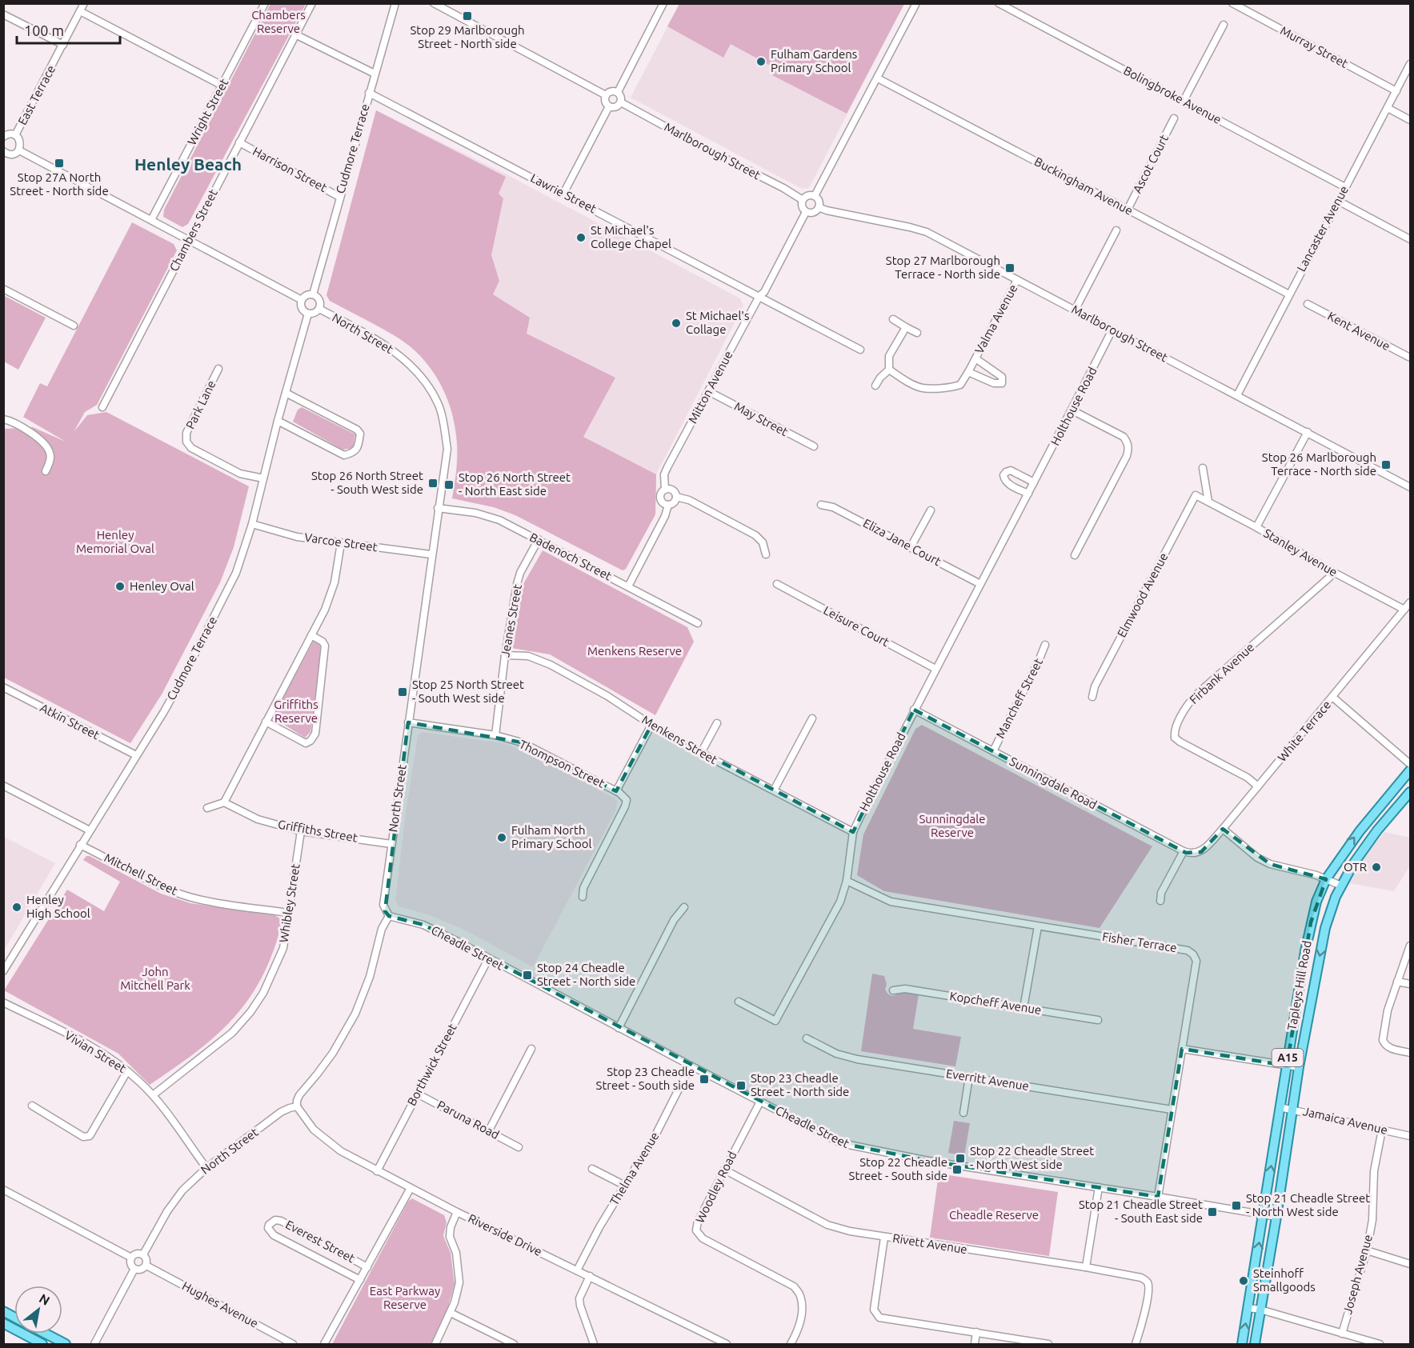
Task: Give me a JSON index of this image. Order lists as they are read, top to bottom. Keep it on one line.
{"streets":{"main road":["Tapleys Hill Road","A15"],"street":["Murray Street","East Terrace","Bolingbroke Avenue","Wright Street","Cudmore Terrace","Marlborough Street","Ascot Court","Harrison Street","Buckingham Avenue","Lawrie Street","Lancaster Avenue","Chambers Street","Valma Avenue","Kent Avenue","North Street","Mitton Avenue","Park Lane","Holthouse Road","May Street","Varcoe Street","Eliza Jane Court","Stanley Avenue","Badenoch Street","Elmwood Avenue","Jeanes Street","Leisure Court","Firbank Avenue","Mancheff Street","Atkin Street","White Terrace","Menkens Street","Thompson Street","Sunningdale Road","Griffiths Street","Mitchell Street","Whibley Street","Fisher Terrace","Cheadle Street","Kopcheff Avenue","Vivian Street","Borthwick Street","Everritt Avenue","Paruna Road","Jamaica Avenue","Thelma Avenue","Woodley Road","Riverside Drive","Everest Street","Rivett Avenue","Joseph Avenue","Hughes Avenue"]},"crossings":[["Murray Street","Lancaster Avenue"],["Bolingbroke Avenue","Lancaster Avenue"],["Cudmore Terrace","Harrison Street"],["Cudmore Terrace","Lawrie Street"],["Cudmore Terrace","North Street"],["Cudmore Terrace","Park Lane"],["Cudmore Terrace","Varcoe Street"],["Cudmore Terrace","Atkin Street"],["Cudmore Terrace","Mitchell Street"],["Marlborough Street","Lancaster Avenue"],["Marlborough Street","Valma Avenue"],["Marlborough Street","Mitton Avenue"],["Marlborough Street","Holthouse Road"],["Ascot Court","Buckingham Avenue"],["Harrison Street","Chambers Street"],["Buckingham Avenue","Lancaster Avenue"],["Lawrie Street","Mitton Avenue"],["North Street","Varcoe Street"],["North Street","Badenoch Street"],["North Street","Thompson Street"],["North Street","Griffiths Street"],["North Street","Cheadle Street"],["North Street","Vivian Street"],["North Street","Riverside Drive"],["North Street","Hughes Avenue"],["Mitton Avenue","May Street"],["Holthouse Road","Eliza Jane Court"],["Holthouse Road","Leisure Court"],["Holthouse Road","Menkens Street"],["Holthouse Road","Sunningdale Road"],["Holthouse Road","Fisher Terrace"],["Stanley Avenue","Elmwood Avenue"],["Stanley Avenue","Firbank Avenue"],["Stanley Avenue","White Terrace"],["Badenoch Street","Jeanes Street"],["Jeanes Street","Menkens Street"],["Jeanes Street","Thompson Street"],["Firbank Avenue","White Terrace"],["Mancheff Street","Sunningdale Road"],["White Terrace","Sunningdale Road"],["Griffiths Street","Whibley Street"],["Mitchell Street","Whibley Street"],["Whibley Street","Vivian Street"],["Fisher Terrace","Cheadle Street"],["Fisher Terrace","Everritt Avenue"],["Cheadle Street","Tapleys Hill Road"],["Cheadle Street","Borthwick Street"],["Cheadle Street","Thelma Avenue"],["Cheadle Street","Woodley Road"],["Tapleys Hill Road","Jamaica Avenue"],["Borthwick Street","Paruna Road"],["Borthwick Street","Riverside Drive"],["Jamaica Avenue","Joseph Avenue"],["Thelma Avenue","Riverside Drive"],["Woodley Road","Rivett Avenue"],["Riverside Drive","Everest Street"]],"districts":["Henley Beach"],"parks":["Chambers Reserve","Henley Memorial Oval","Menkens Reserve","Griffiths Reserve","Sunningdale Reserve","John Mitchell Park","Cheadle Reserve","East Parkway Reserve"],"places":{"transit":["Stop 29 Marlborough Street - North side","Stop 27A North Street - North side","Stop 27 Marlborough Terrace - North side","Stop 26 Marlborough Terrace - North side","Stop 26 North Street - South West side","Stop 26 North Street - North East side","Stop 25 North Street - South West side","Stop 24 Cheadle Street - North side","Stop 23 Cheadle Street - South side","Stop 23 Cheadle Street - North side","Stop 22 Cheadle Street - North West side","Stop 22 Cheadle Street - South side","Stop 21 Cheadle Street - North West side","Stop 21 Cheadle Street - South East side"],"other":["Fulham Gardens Primary School","St Michael's College Chapel","St Michael's Collage","Henley Oval","Fulham North Primary School","OTR","Henley High School","Steinhoff Smallgoods"]},"scale_bar":"100 m","north":"top right"}
